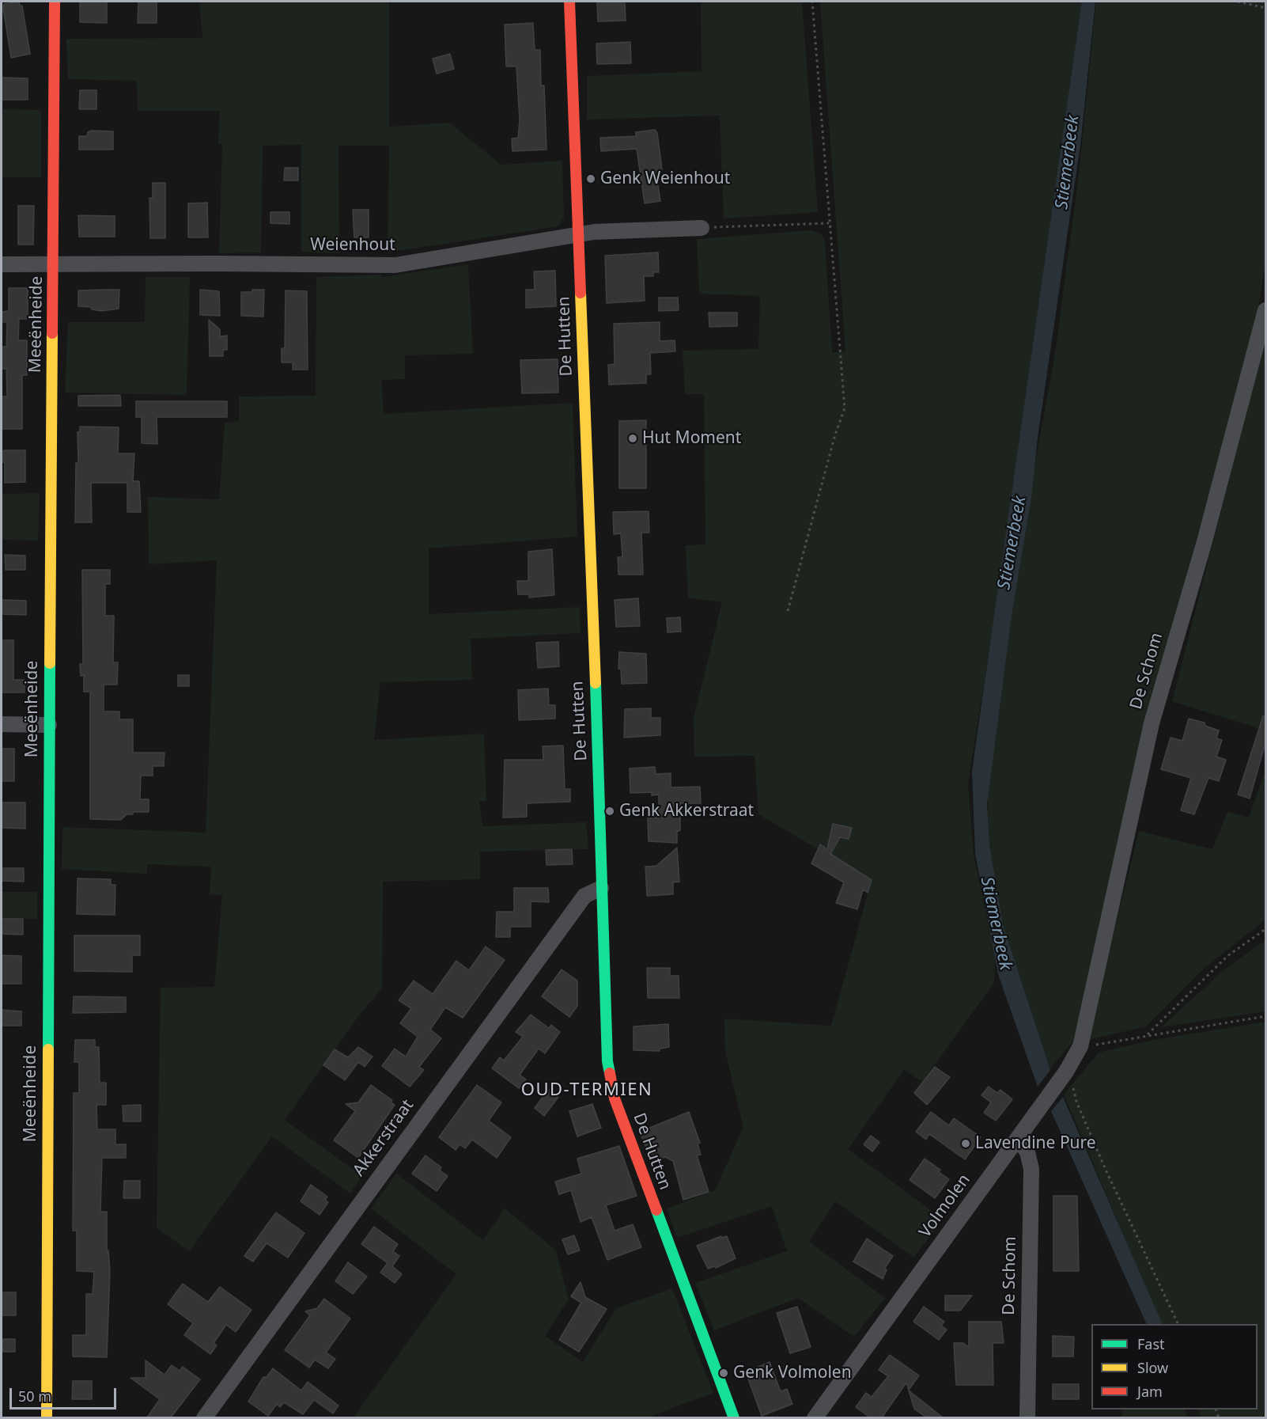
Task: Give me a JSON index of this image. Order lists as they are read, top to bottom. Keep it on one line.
{"streets":{"street":["Weienhout","Meeënheide","De Hutten","De Schom","Akkerstraat","Volmolen"]},"crossings":[["Weienhout","Meeënheide"],["Weienhout","De Hutten"],["De Hutten","Akkerstraat"],["De Schom","Volmolen"]],"districts":["OUD-TERMIEN"],"water":["Stiemerbeek"],"places":["Genk Weienhout","Hut Moment","Genk Akkerstraat","Lavendine Pure","Genk Volmolen"],"legend":["Fast","Slow","Jam"],"scale_bar":"50 m"}
